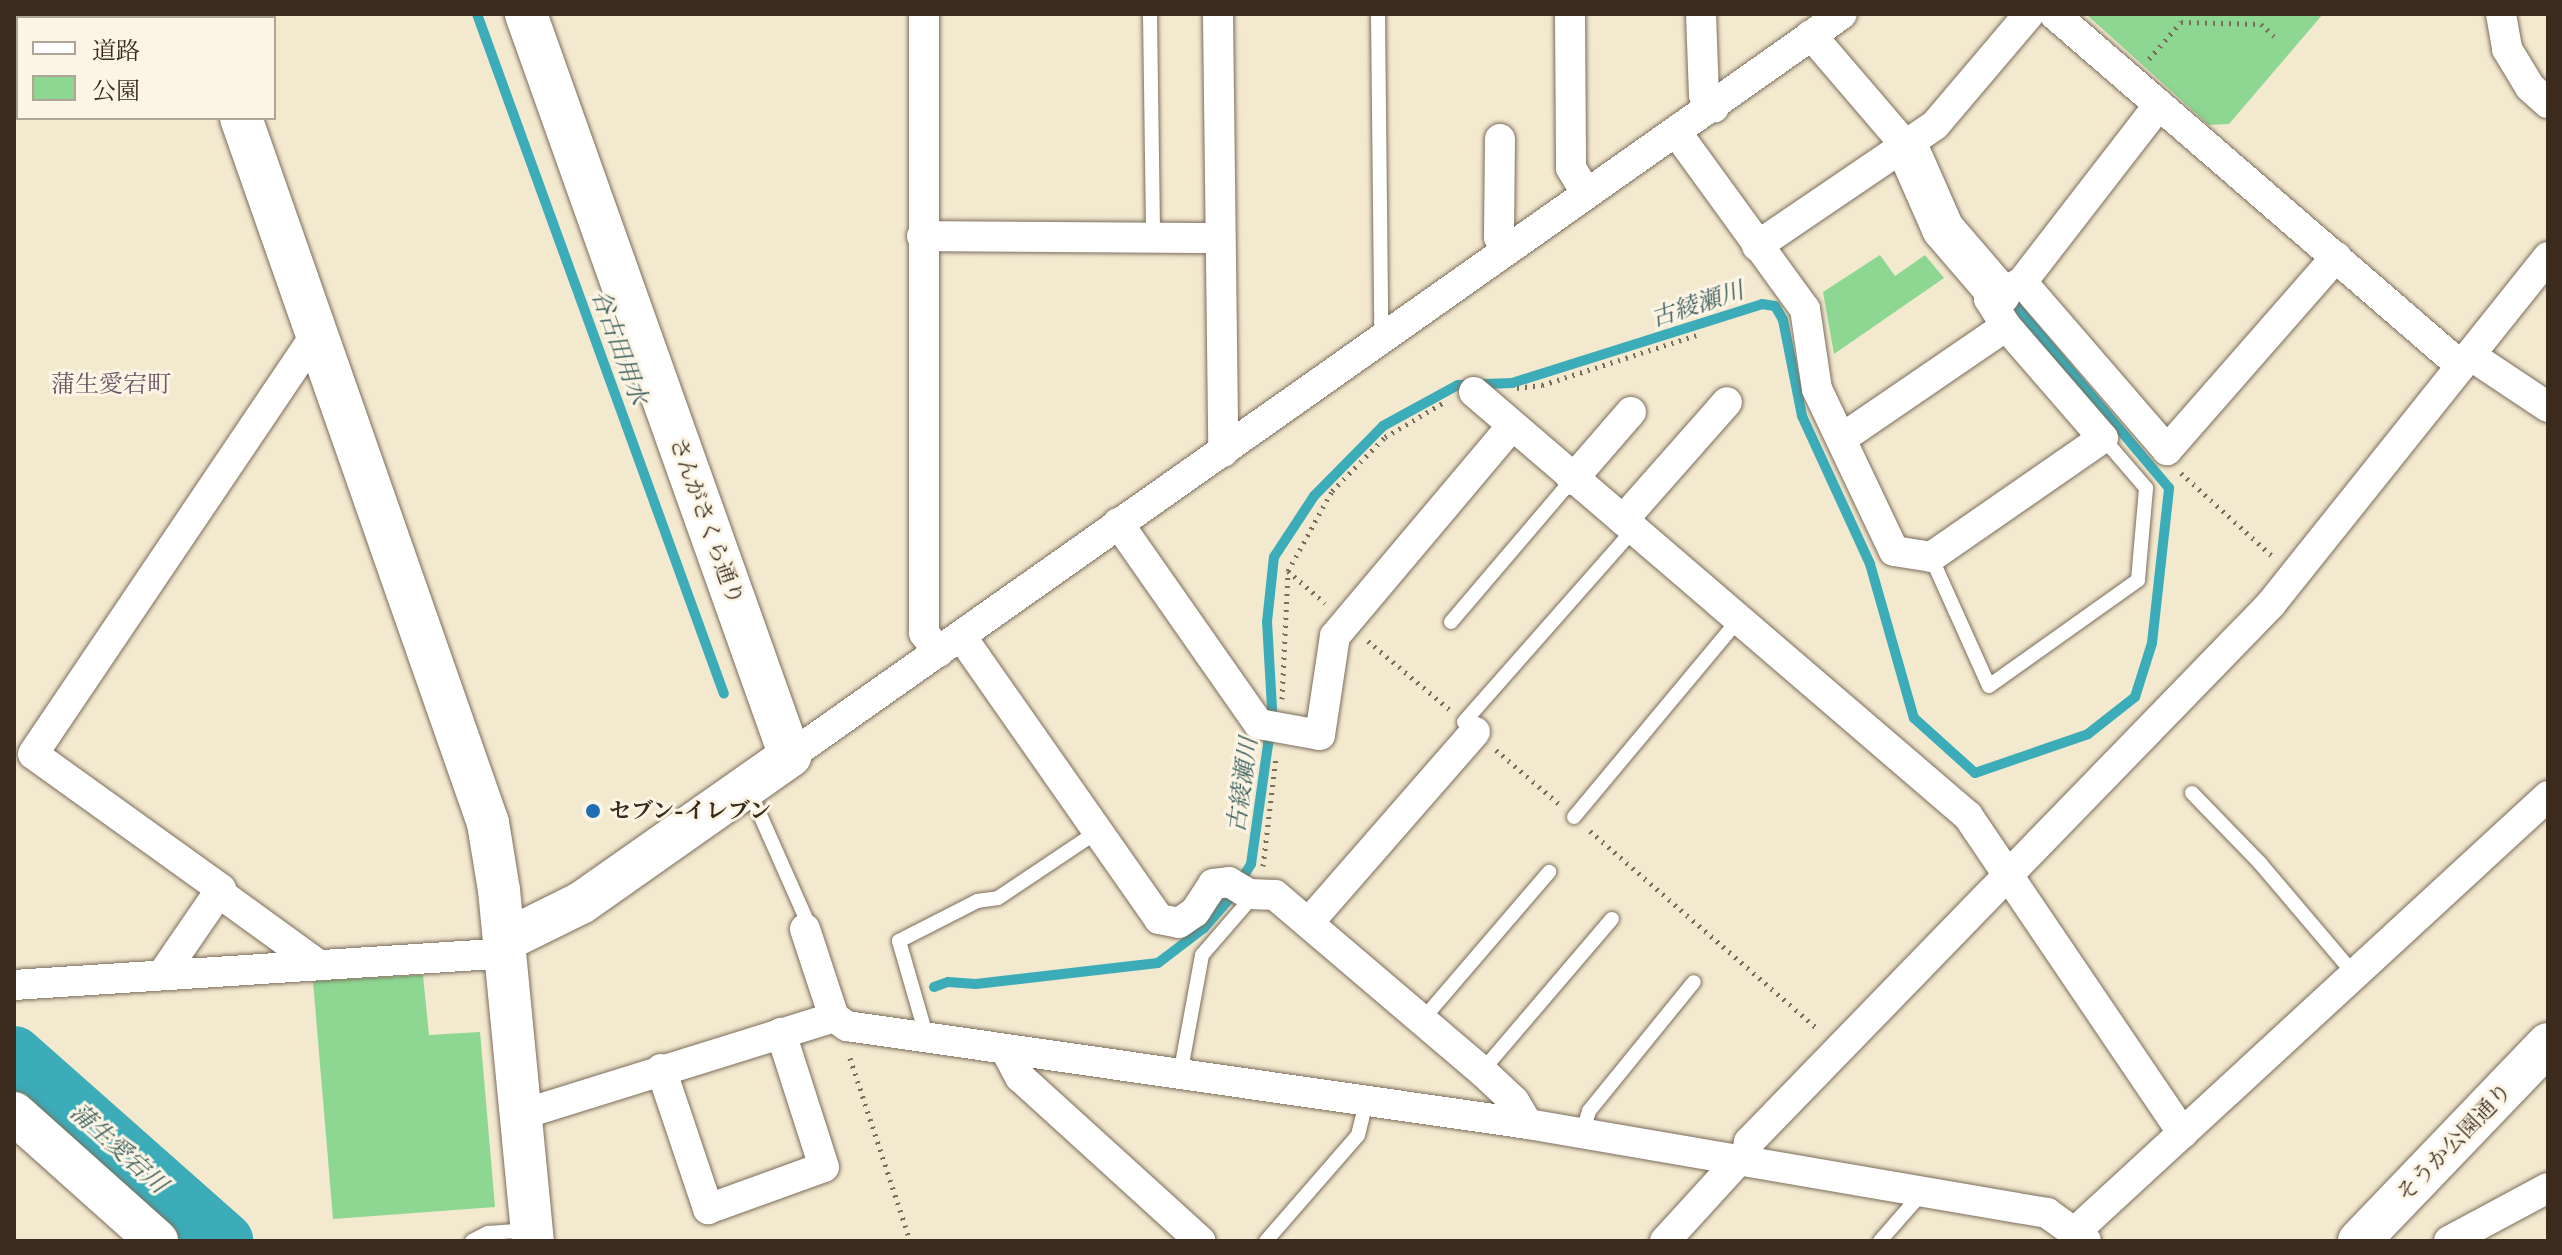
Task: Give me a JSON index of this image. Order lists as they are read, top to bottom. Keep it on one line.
{"streets":{"street":["さんがさくら通り","そうか公園通り"]},"districts":["蒲生愛宕町"],"water":["古綾瀬川","谷古田用水","蒲生愛宕川"],"places":["セブン-イレブン"],"legend":["道路","公園"]}
